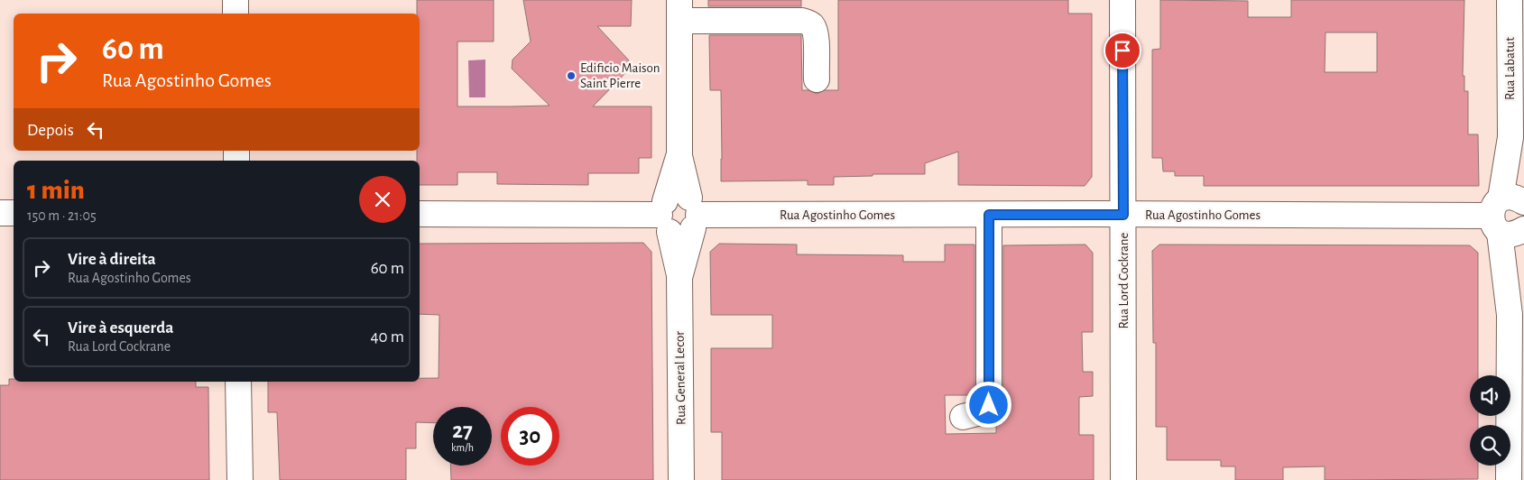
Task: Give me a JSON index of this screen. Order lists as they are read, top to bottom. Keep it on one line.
{"streets":{"street":["Rua Labatut","Rua Agostinho Gomes","Rua Lord Cockrane","Rua General Lecor"]},"crossings":[["Rua Labatut","Rua Agostinho Gomes"],["Rua Agostinho Gomes","Rua Lord Cockrane"],["Rua Agostinho Gomes","Rua General Lecor"]],"places":["Edificio Maison Saint Pierre"],"page":{"turn":["60 m","Rua Agostinho Gomes"],"then":"Depois","heading":["1 min","150 m · 21:05"],"list":[{"name":"Vire à direita","note":"Rua Agostinho Gomes","value":"60 m"},{"name":"Vire à esquerda","note":"Rua Lord Cockrane","value":"40 m"}],"speed":"27 km/h","limit":"30"}}
